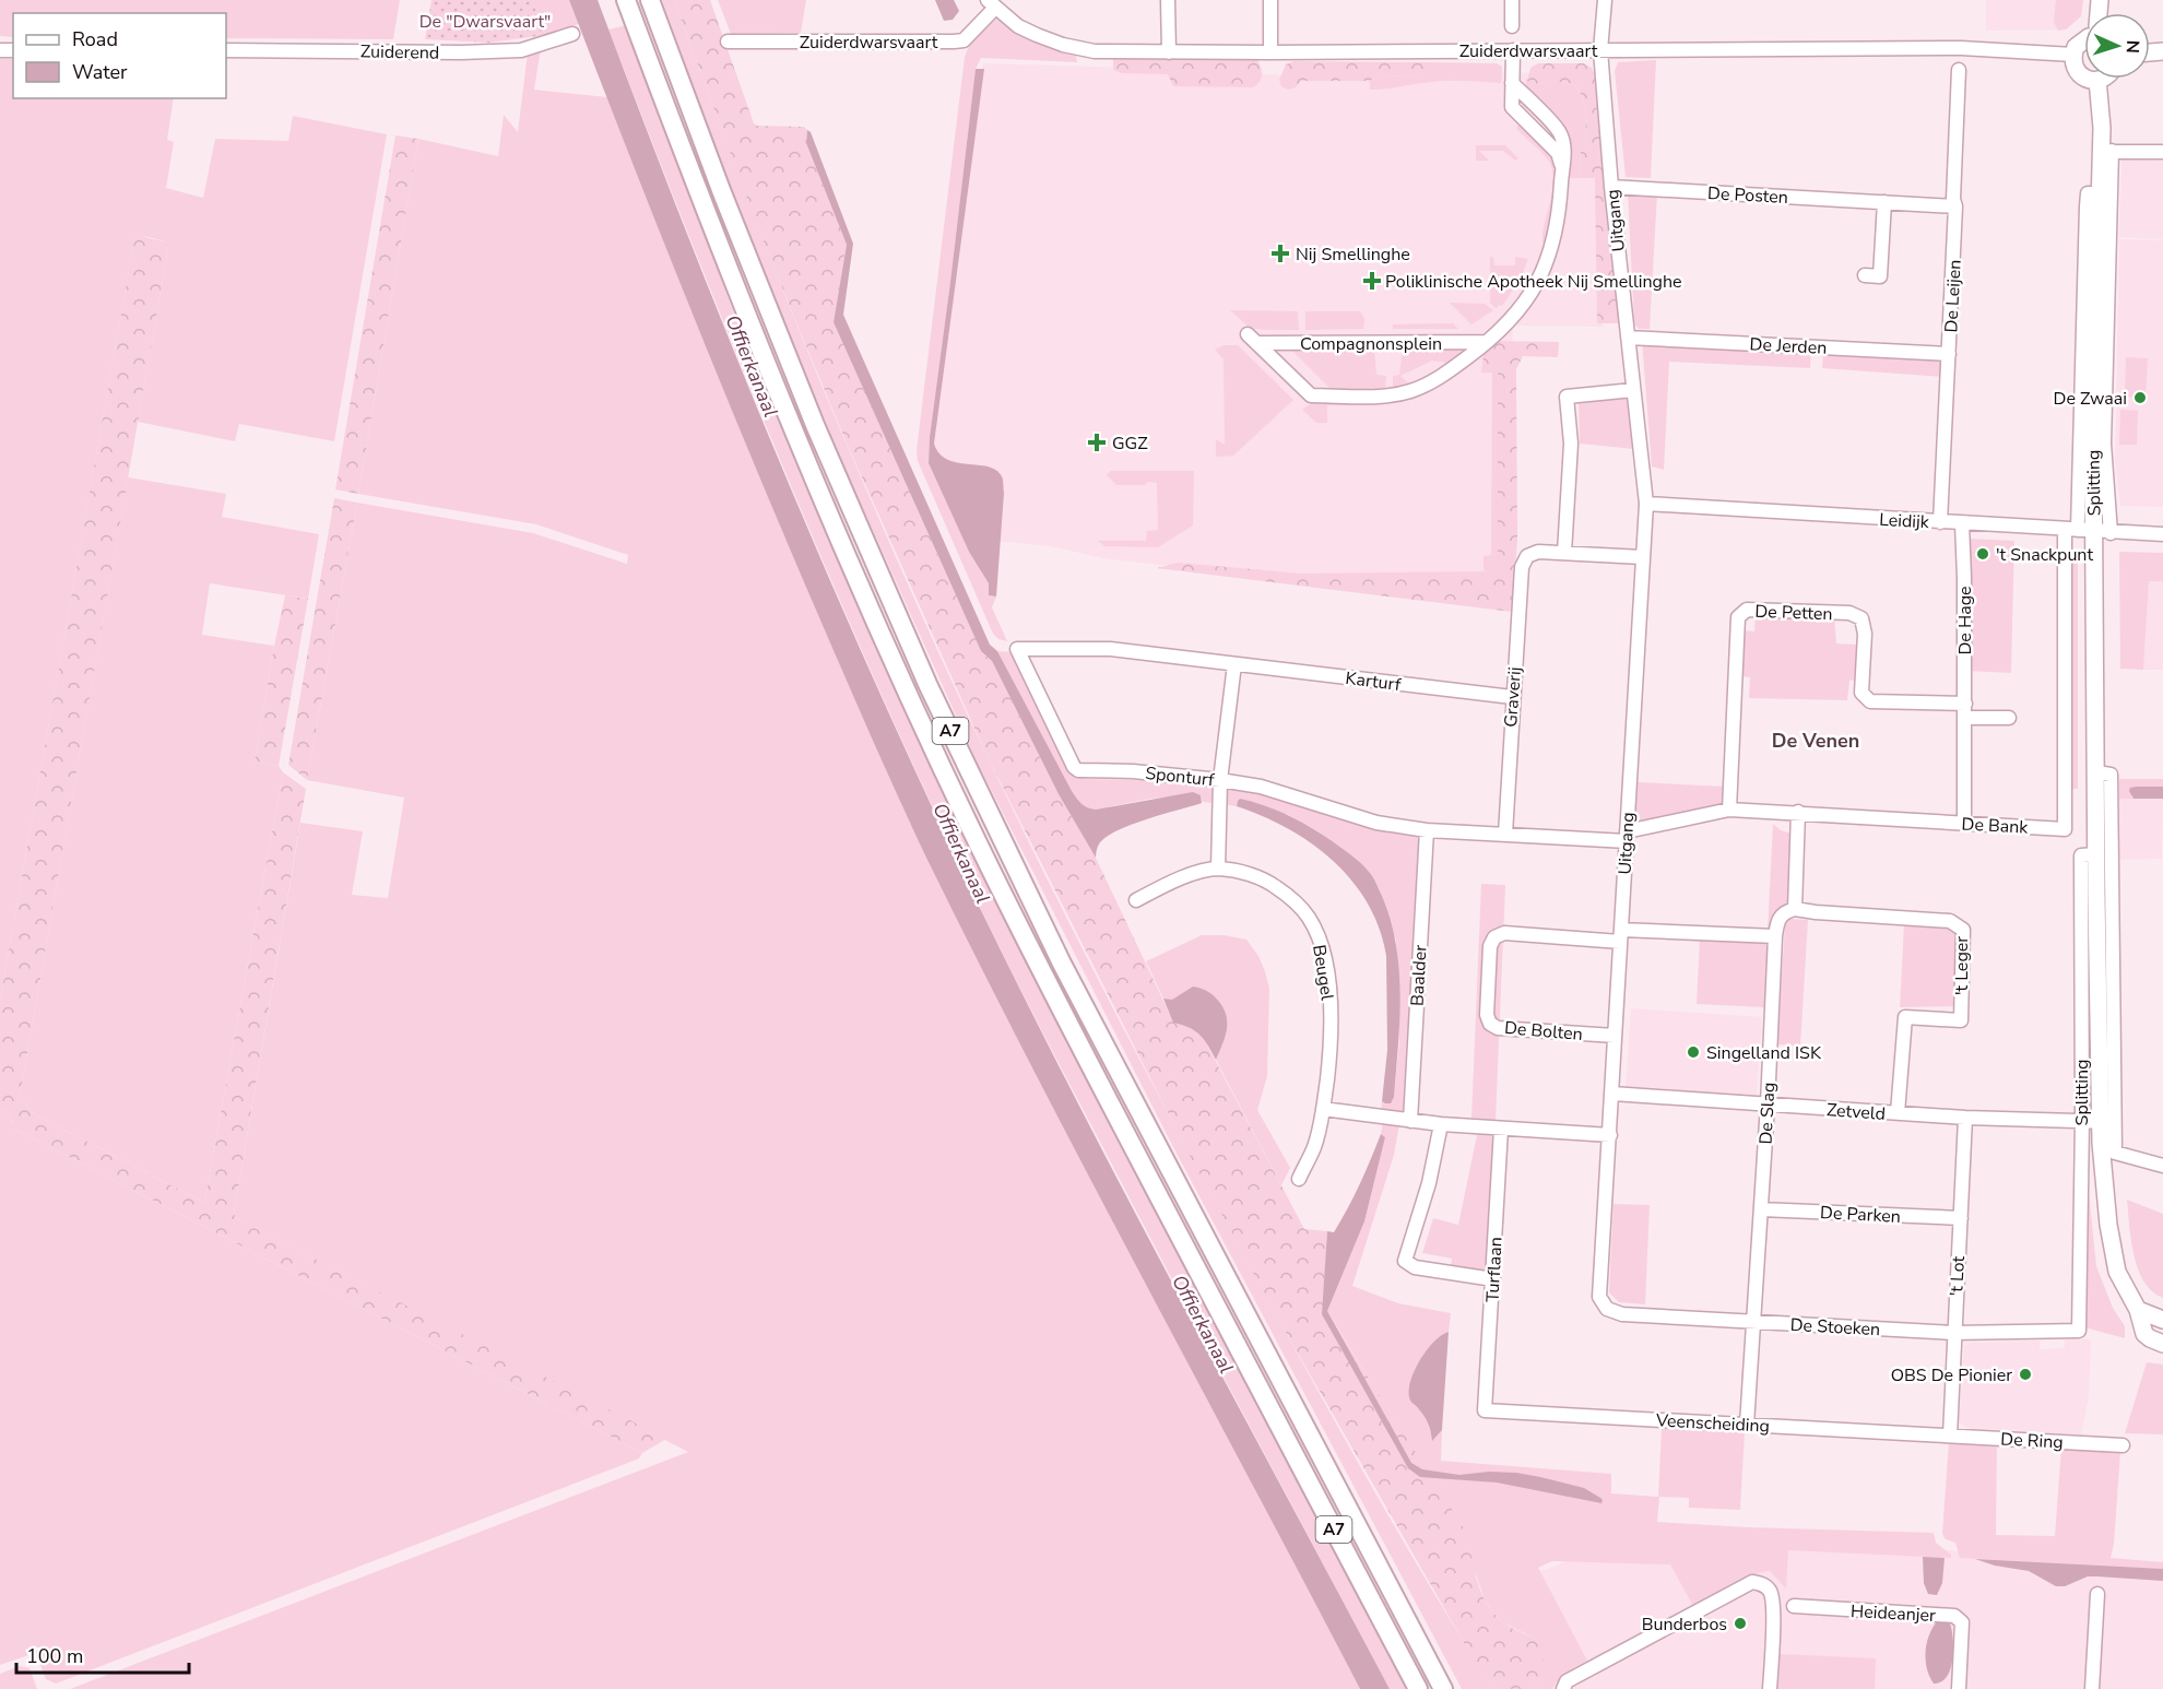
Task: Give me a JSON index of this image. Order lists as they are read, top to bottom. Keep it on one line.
{"streets":{"highway":["A7"],"main road":["Splitting"],"street":["Zuiderdwarsvaart","Zuiderend","De Posten","Uitgang","De Leijen","Compagnonsplein","De Jerden","Leidijk","De Petten","De Hage","Karturf","Graverij","Sponturf","De Bank","'t Leger","Beugel","Baalder","De Bolten","Zetveld","De Slag","De Parken","Turflaan","'t Lot","De Stoeken","Veenscheiding","De Ring","Heideanjer"]},"crossings":[["Zuiderdwarsvaart","Uitgang"],["De Posten","Uitgang"],["De Posten","De Leijen"],["Uitgang","De Jerden"],["Uitgang","Leidijk"],["Uitgang","Graverij"],["Uitgang","De Bank"],["Uitgang","De Bolten"],["Uitgang","Zetveld"],["Uitgang","De Stoeken"],["De Leijen","De Jerden"],["De Leijen","Leidijk"],["Splitting","Leidijk"],["Splitting","De Bank"],["Splitting","Zetveld"],["Splitting","De Stoeken"],["Leidijk","De Hage"],["Leidijk","De Bank"],["De Petten","De Hage"],["De Petten","De Bank"],["De Hage","De Bank"],["Karturf","Graverij"],["Karturf","Sponturf"],["Graverij","Sponturf"],["Sponturf","Baalder"],["'t Leger","Zetveld"],["'t Leger","De Slag"],["Zetveld","De Slag"],["Zetveld","'t Lot"],["De Slag","De Parken"],["De Slag","De Stoeken"],["De Slag","Veenscheiding"],["De Parken","'t Lot"],["Turflaan","Veenscheiding"],["'t Lot","De Stoeken"],["'t Lot","Veenscheiding"],["'t Lot","De Ring"],["Veenscheiding","De Ring"]],"districts":["De Venen"],"water":["Offierkanaal"],"parks":["De \"Dwarsvaart\""],"places":{"health":["Nij Smellinghe","Poliklinische Apotheek Nij Smellinghe","GGZ"],"other":["De Zwaai","'t Snackpunt","Singelland ISK","OBS De Pionier","Bunderbos"]},"legend":["Road","Water"],"scale_bar":"100 m","north":"right"}
